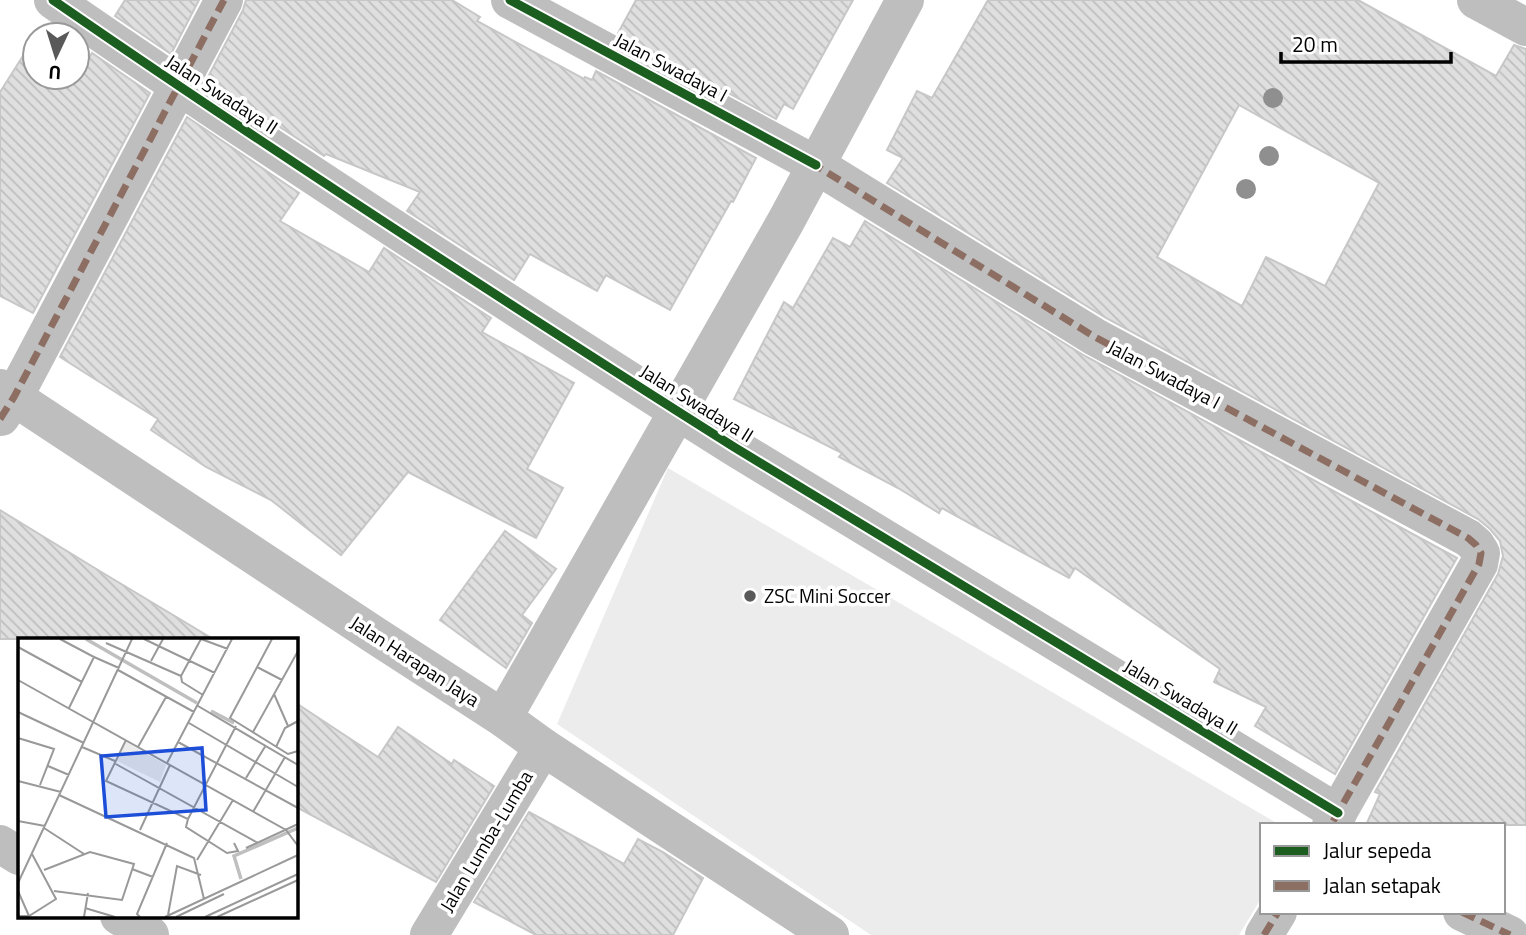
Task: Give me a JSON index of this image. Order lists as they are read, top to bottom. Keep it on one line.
{"streets":{"street":["Jalan Swadaya I","Jalan Swadaya II","Jalan Harapan Jaya","Jalan Lumba-Lumba"]},"crossings":[["Jalan Swadaya I","Jalan Swadaya II"],["Jalan Harapan Jaya","Jalan Lumba-Lumba"]],"places":["ZSC Mini Soccer"],"legend":["Jalur sepeda","Jalan setapak"],"scale_bar":"20 m","north":"bottom"}
